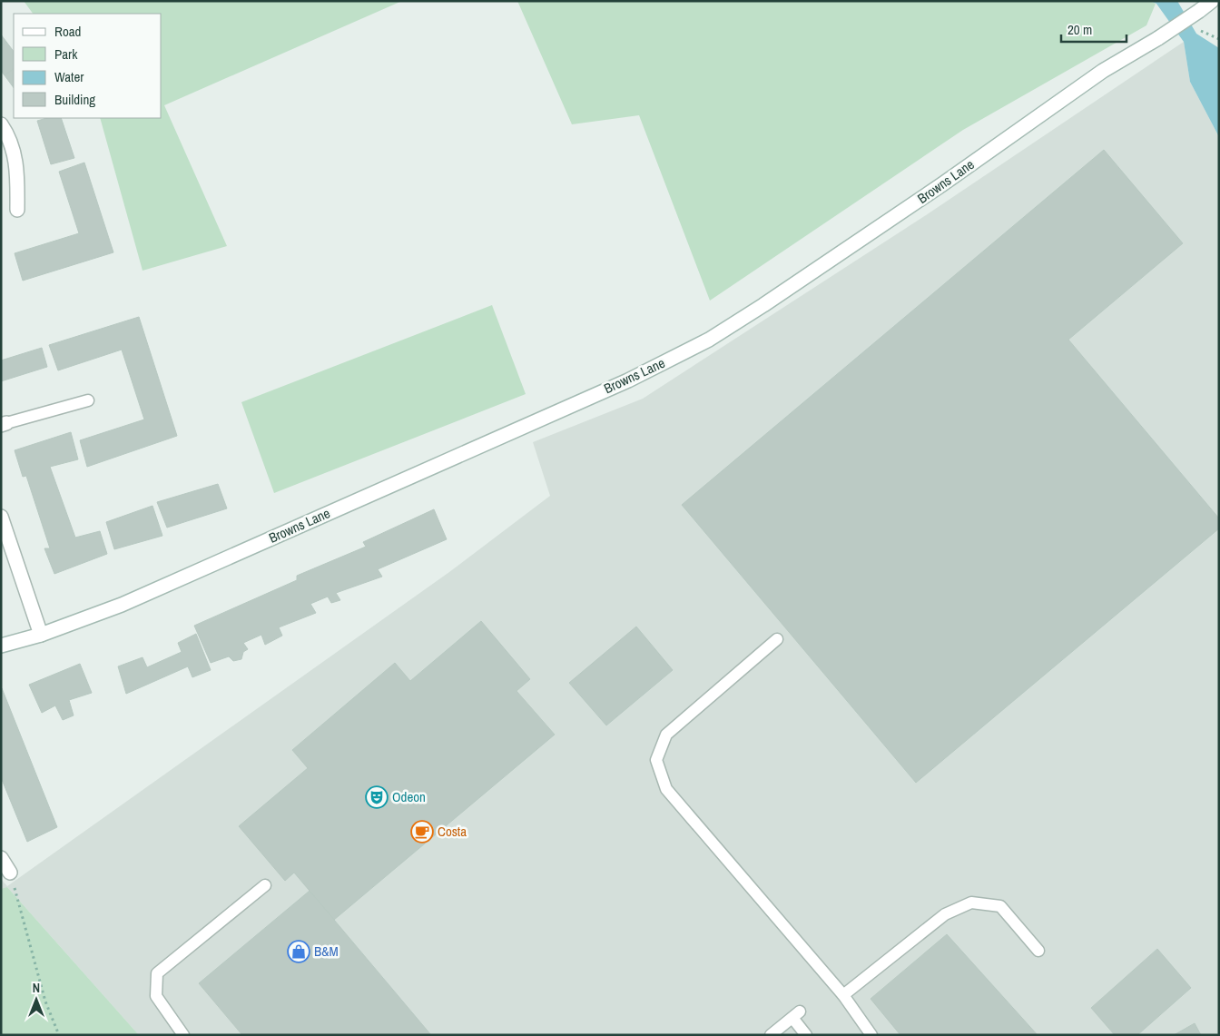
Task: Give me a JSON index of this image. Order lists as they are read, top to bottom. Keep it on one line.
{"streets":{"street":["Browns Lane"]},"places":{"theatre":["Odeon"],"cafe":["Costa"],"shop":["B&M"]},"legend":["Road","Park","Water","Building"],"scale_bar":"20 m","north":"top"}
